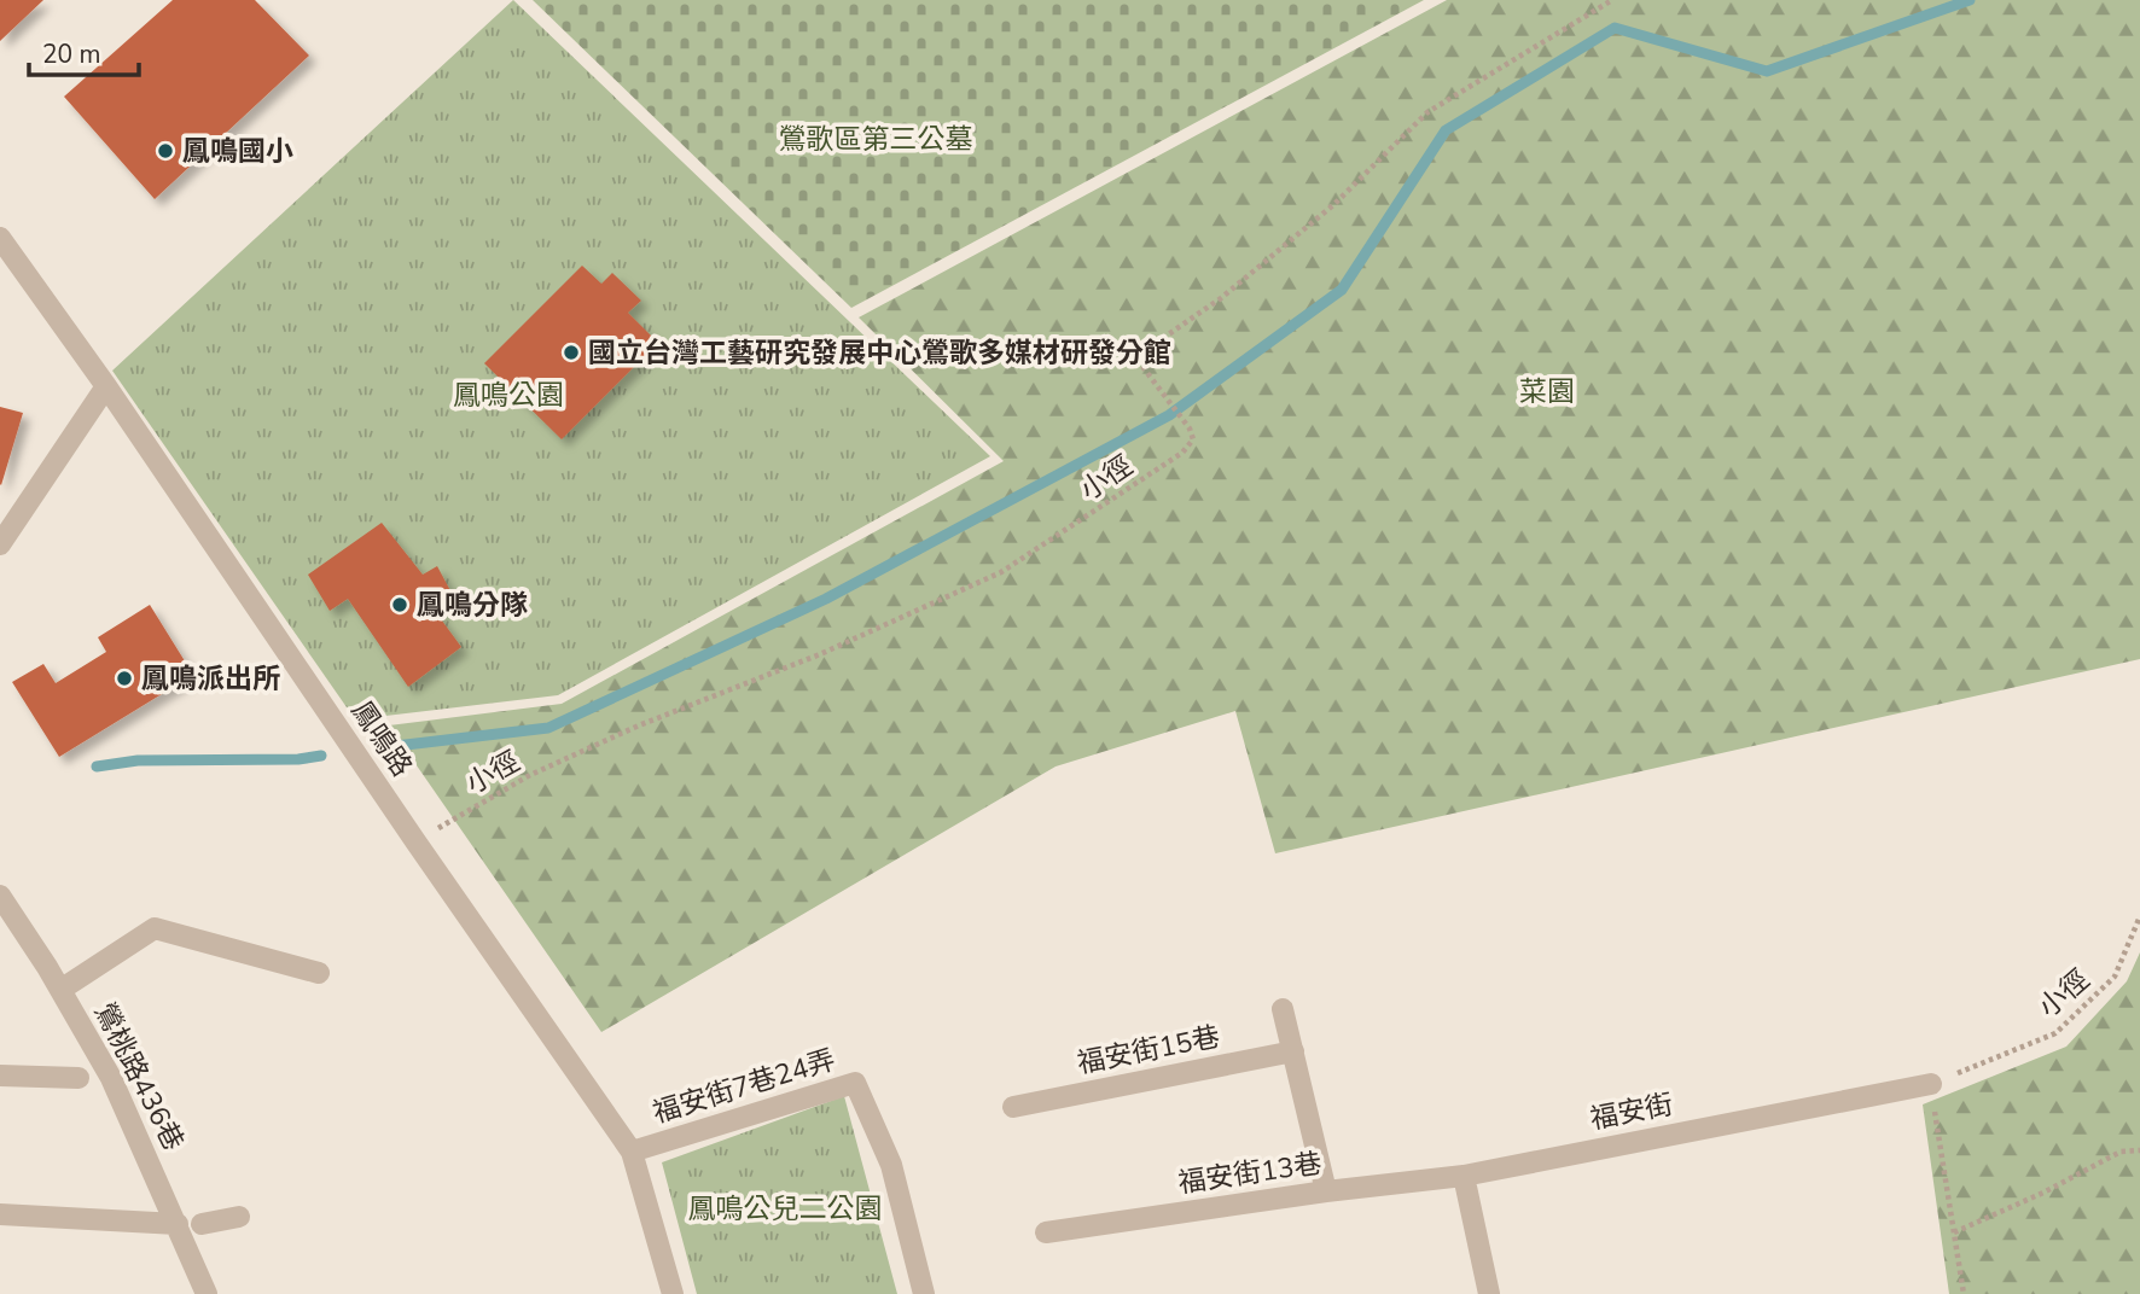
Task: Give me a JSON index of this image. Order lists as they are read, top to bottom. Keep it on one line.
{"streets":{"street":["鳳鳴路","福安街15巷","鶯桃路436巷","福安街7巷24弄","福安街","福安街13巷"],"path":["小徑"]},"crossings":[["小徑","鳳鳴路"],["小徑","福安街"],["鳳鳴路","福安街7巷24弄"],["福安街","福安街13巷"]],"parks":["鶯歌區第三公墓","菜園","鳳鳴公園","鳳鳴公兒二公園"],"places":["鳳鳴國小","國立台灣工藝研究發展中心鶯歌多媒材研發分館","鳳鳴分隊","鳳鳴派出所"],"scale_bar":"20 m"}
